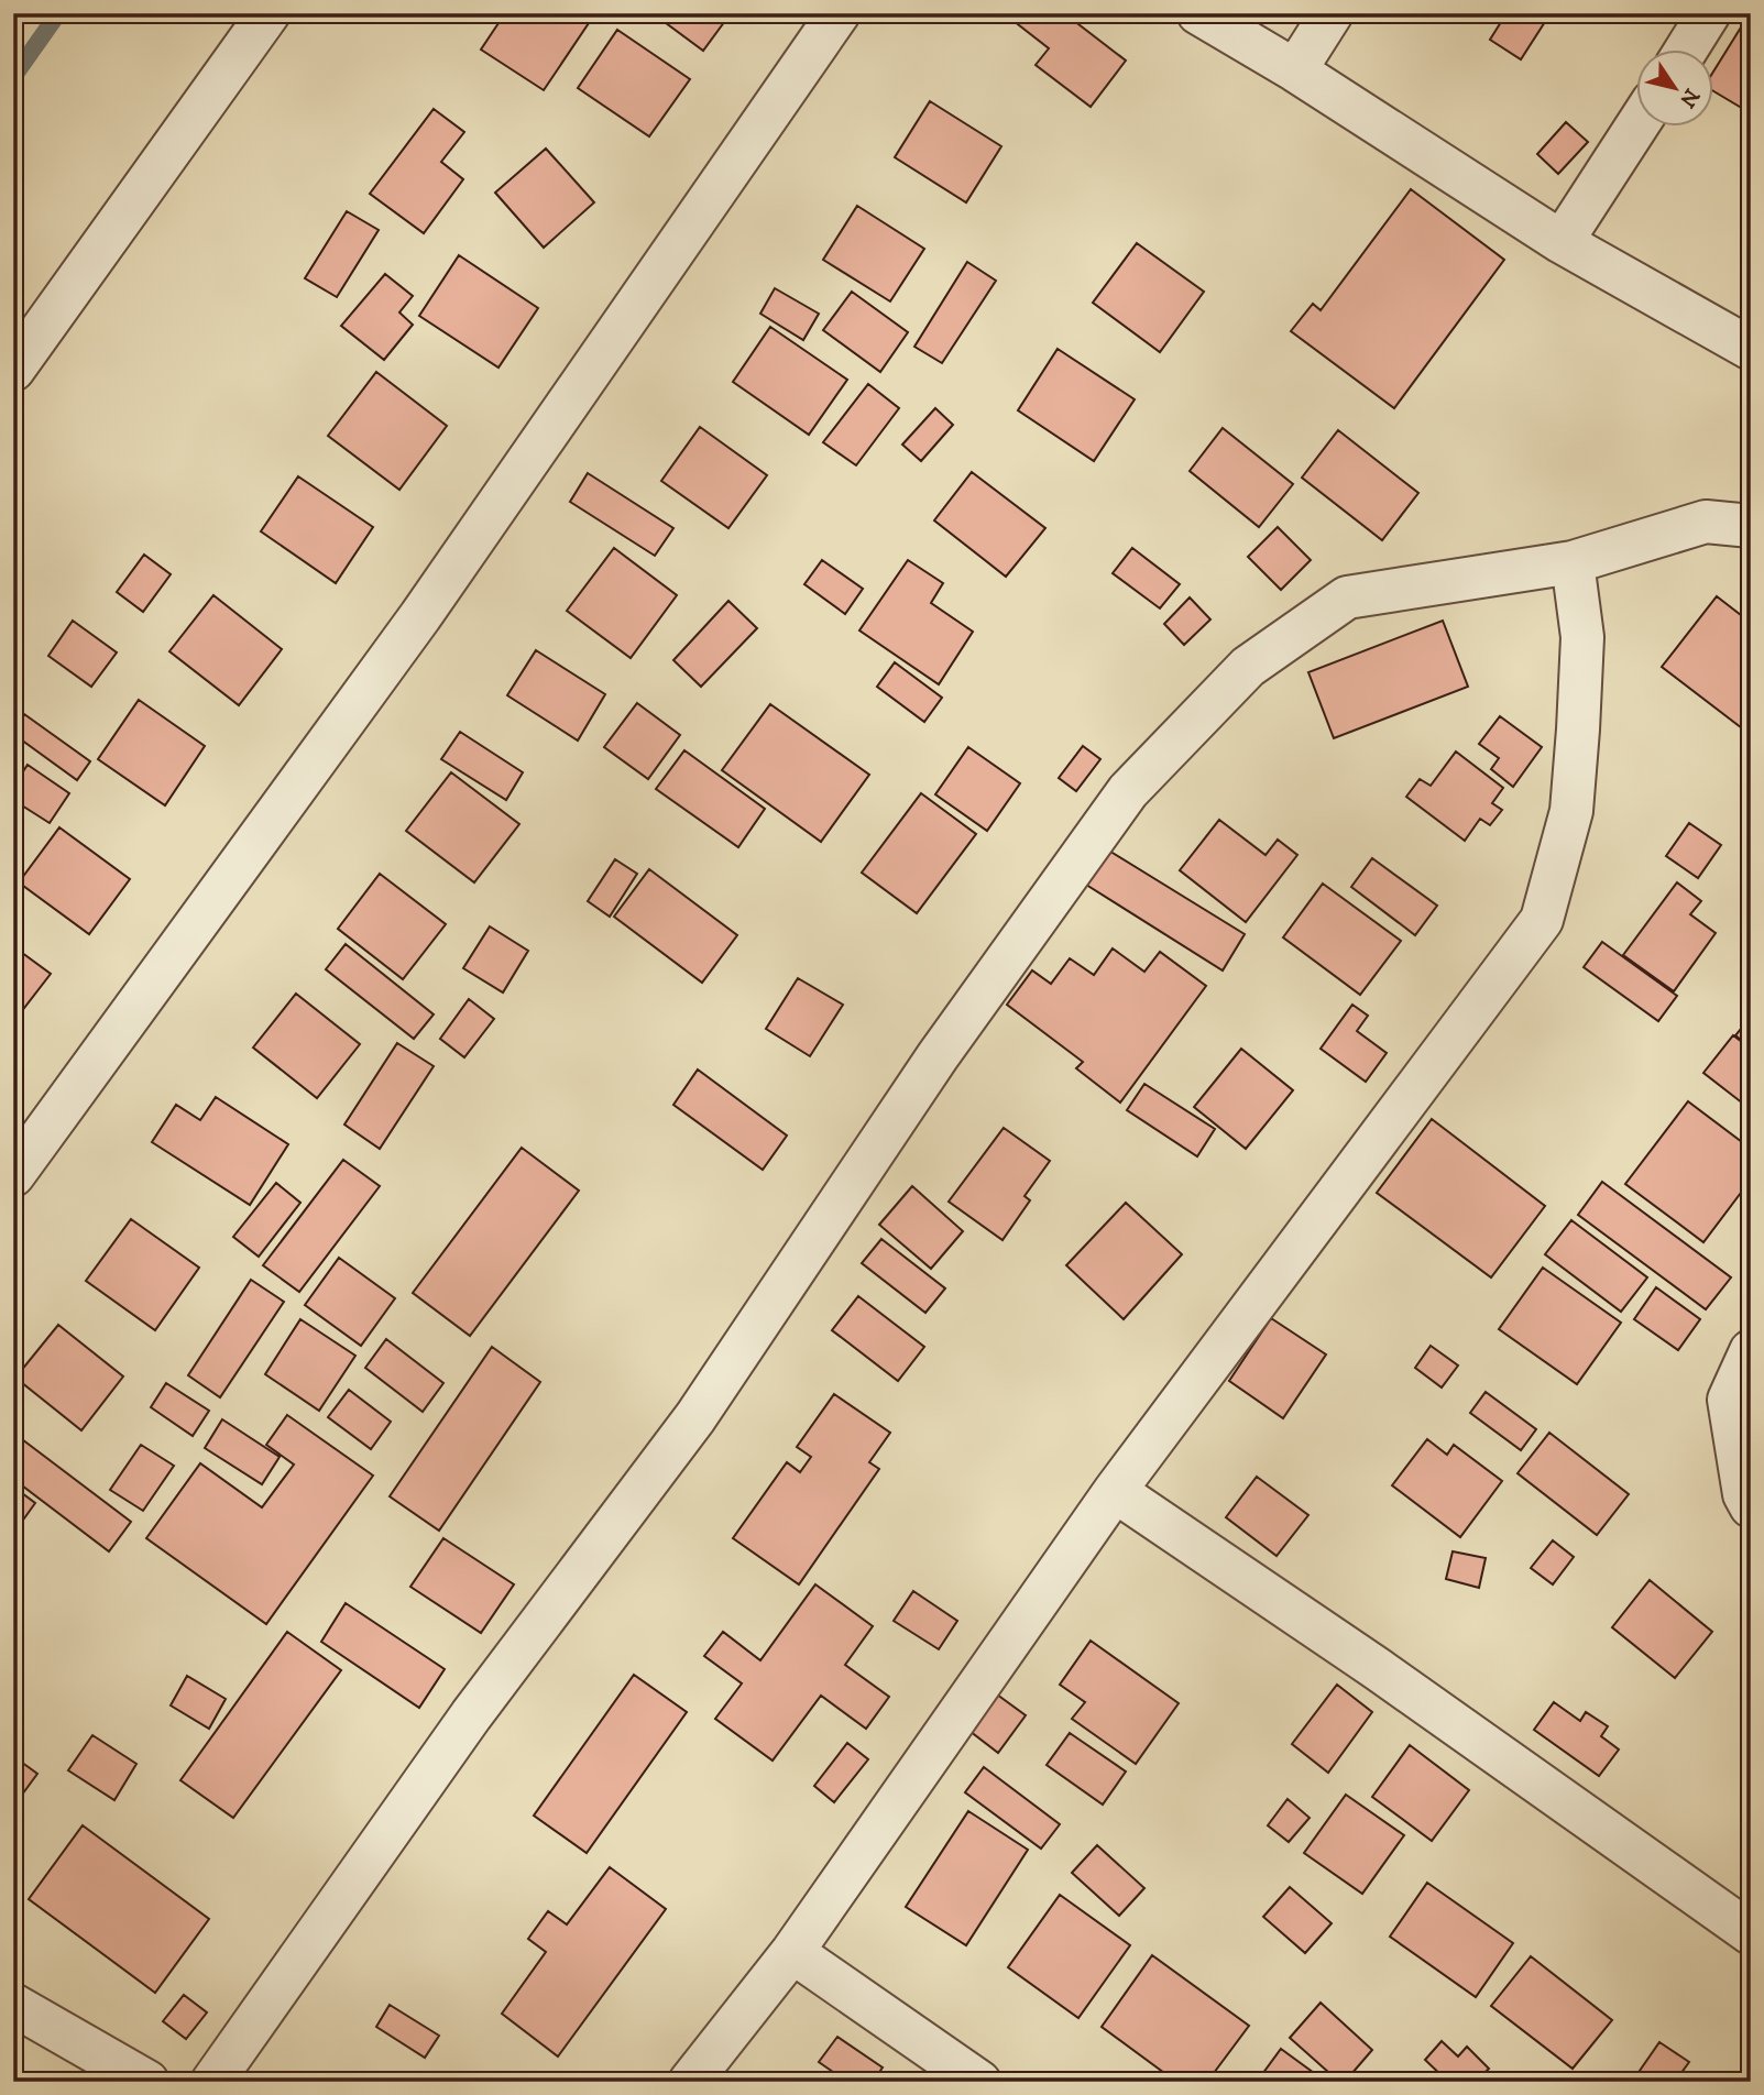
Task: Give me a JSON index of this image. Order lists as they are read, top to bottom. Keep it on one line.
{"north":"bottom right"}
